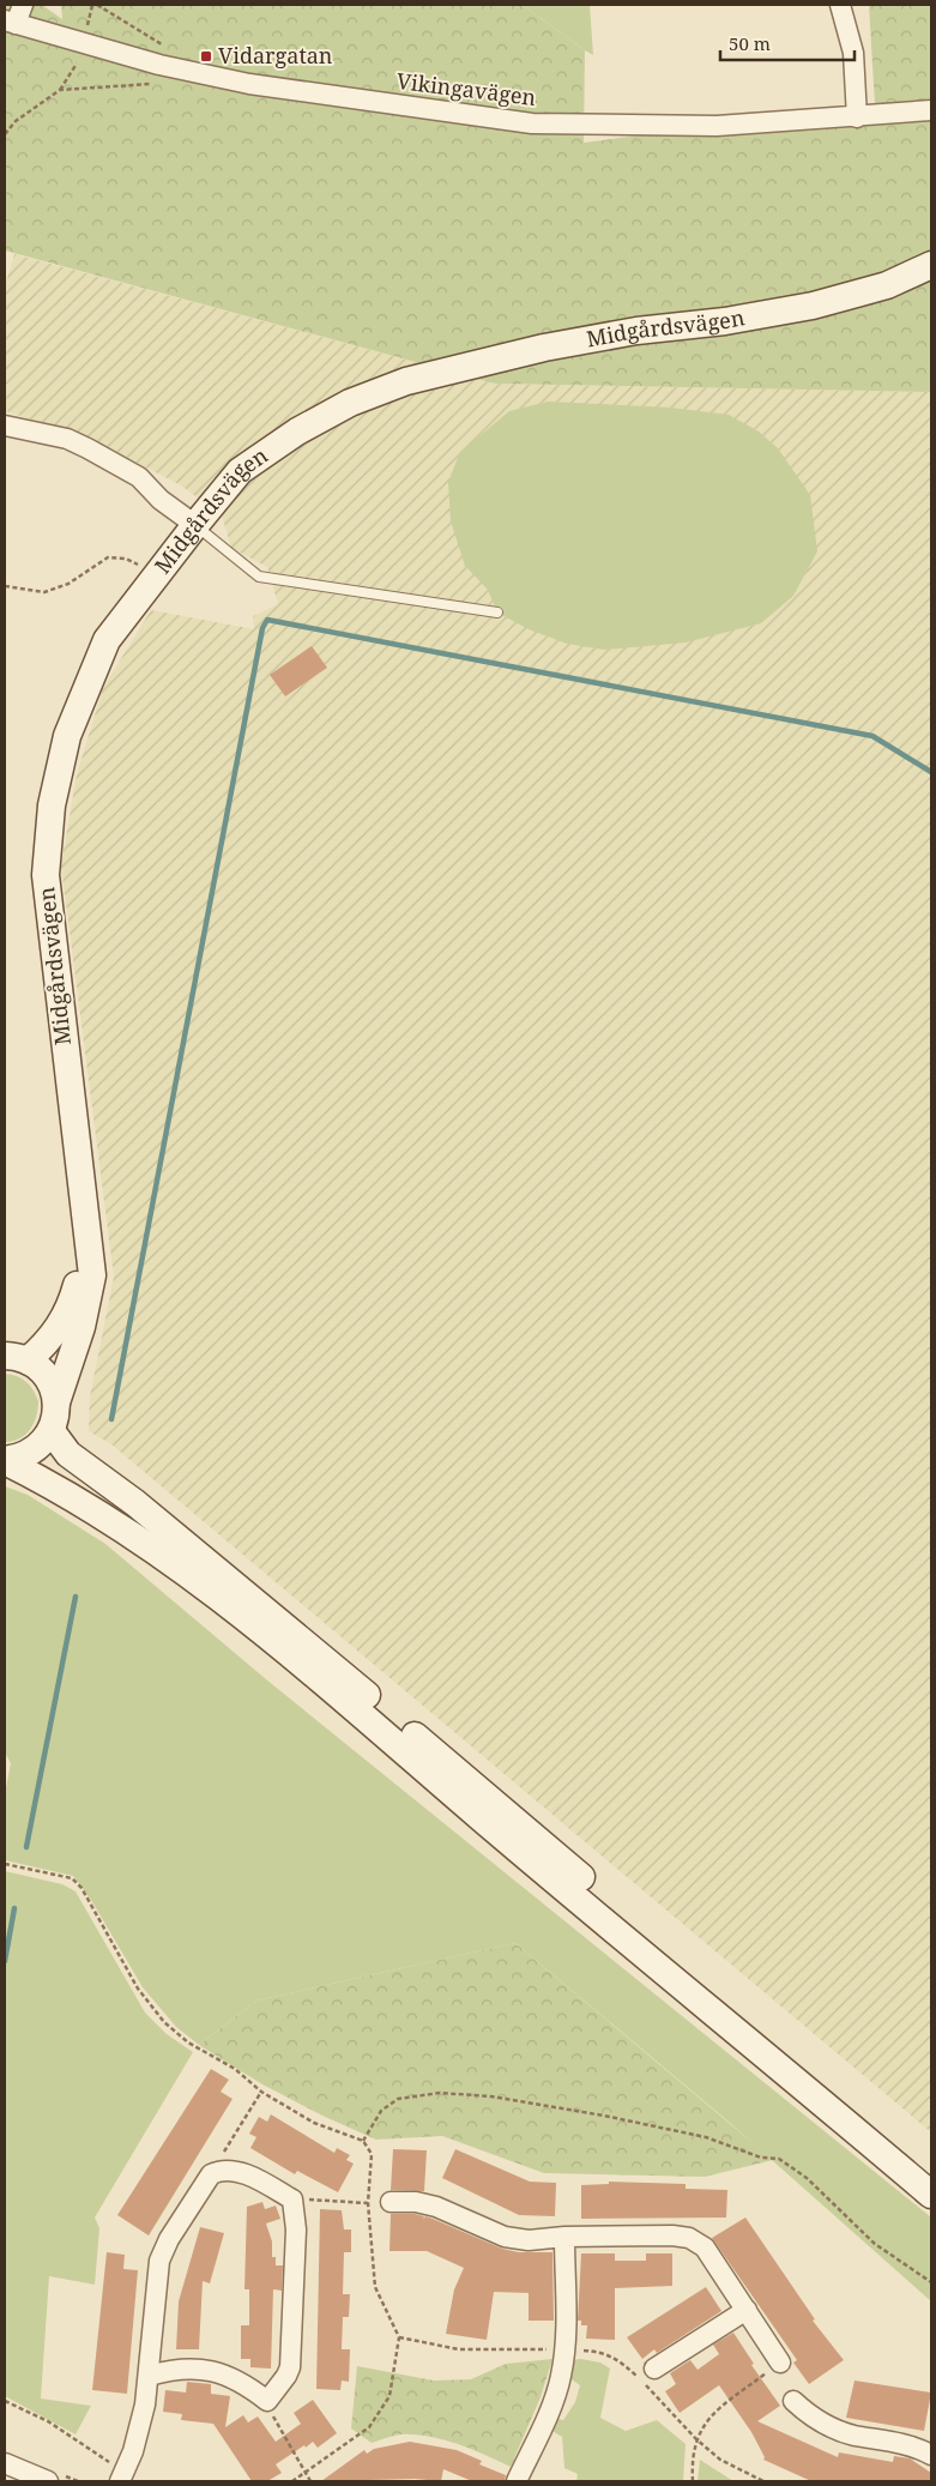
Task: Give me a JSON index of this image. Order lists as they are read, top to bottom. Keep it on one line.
{"streets":{"main road":["Midgårdsvägen"],"street":["Vikingavägen"]},"places":{"transit":["Vidargatan"]},"scale_bar":"50 m"}
